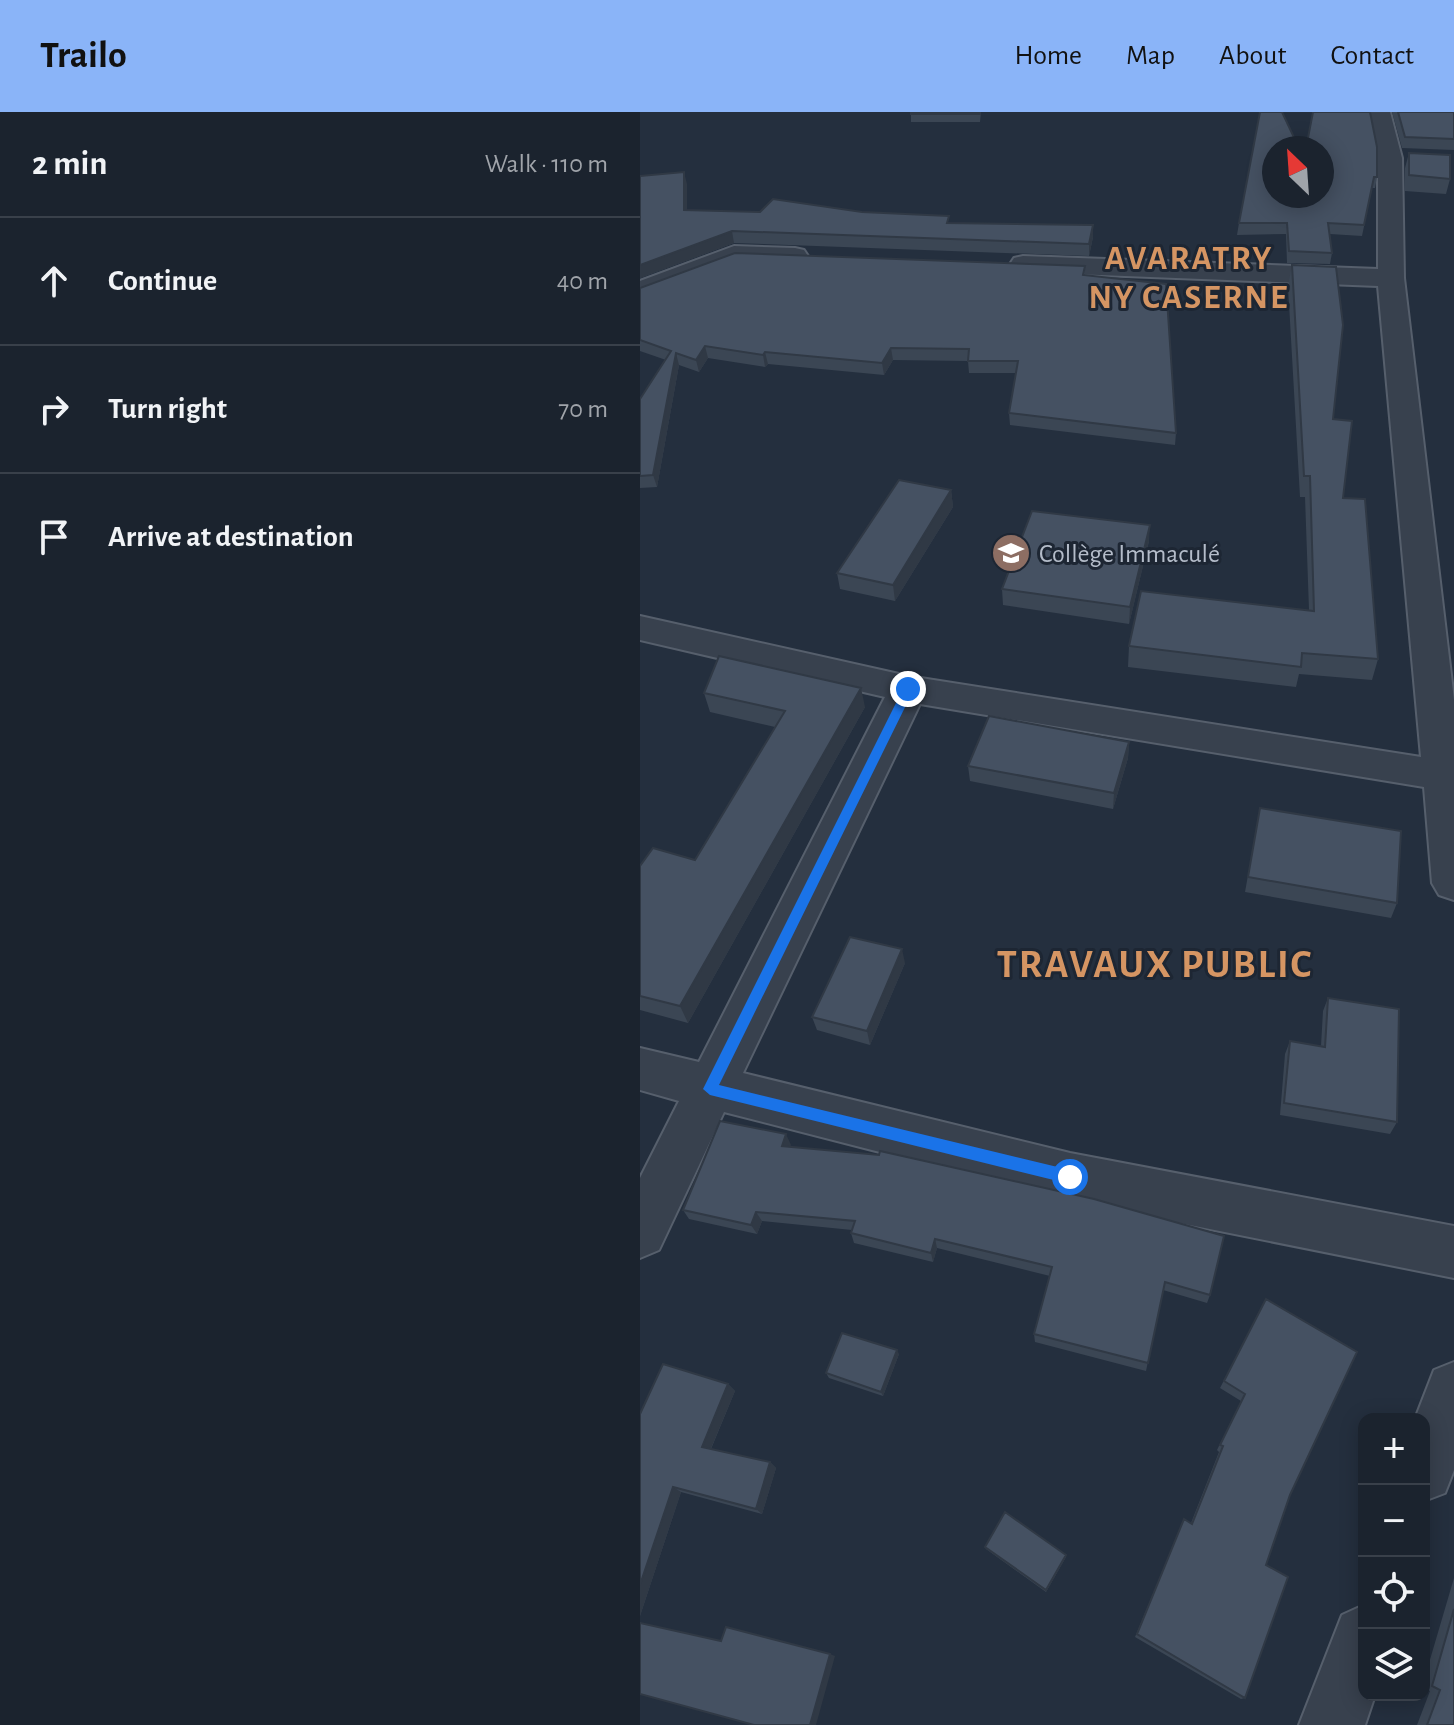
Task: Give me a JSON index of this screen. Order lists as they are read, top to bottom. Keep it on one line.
{"districts":["AVARATRY NY CASERNE","TRAVAUX PUBLIC"],"places":{"school or university":["Collège Immaculé"]},"north":"top left","page":{"header":"Trailo","nav":["Home","Map","About","Contact"],"heading":["2 min","Walk · 110 m"],"list":[["Continue","40 m"],["Turn right","70 m"],"Arrive at destination"],"map_buttons":["+","−"]}}
